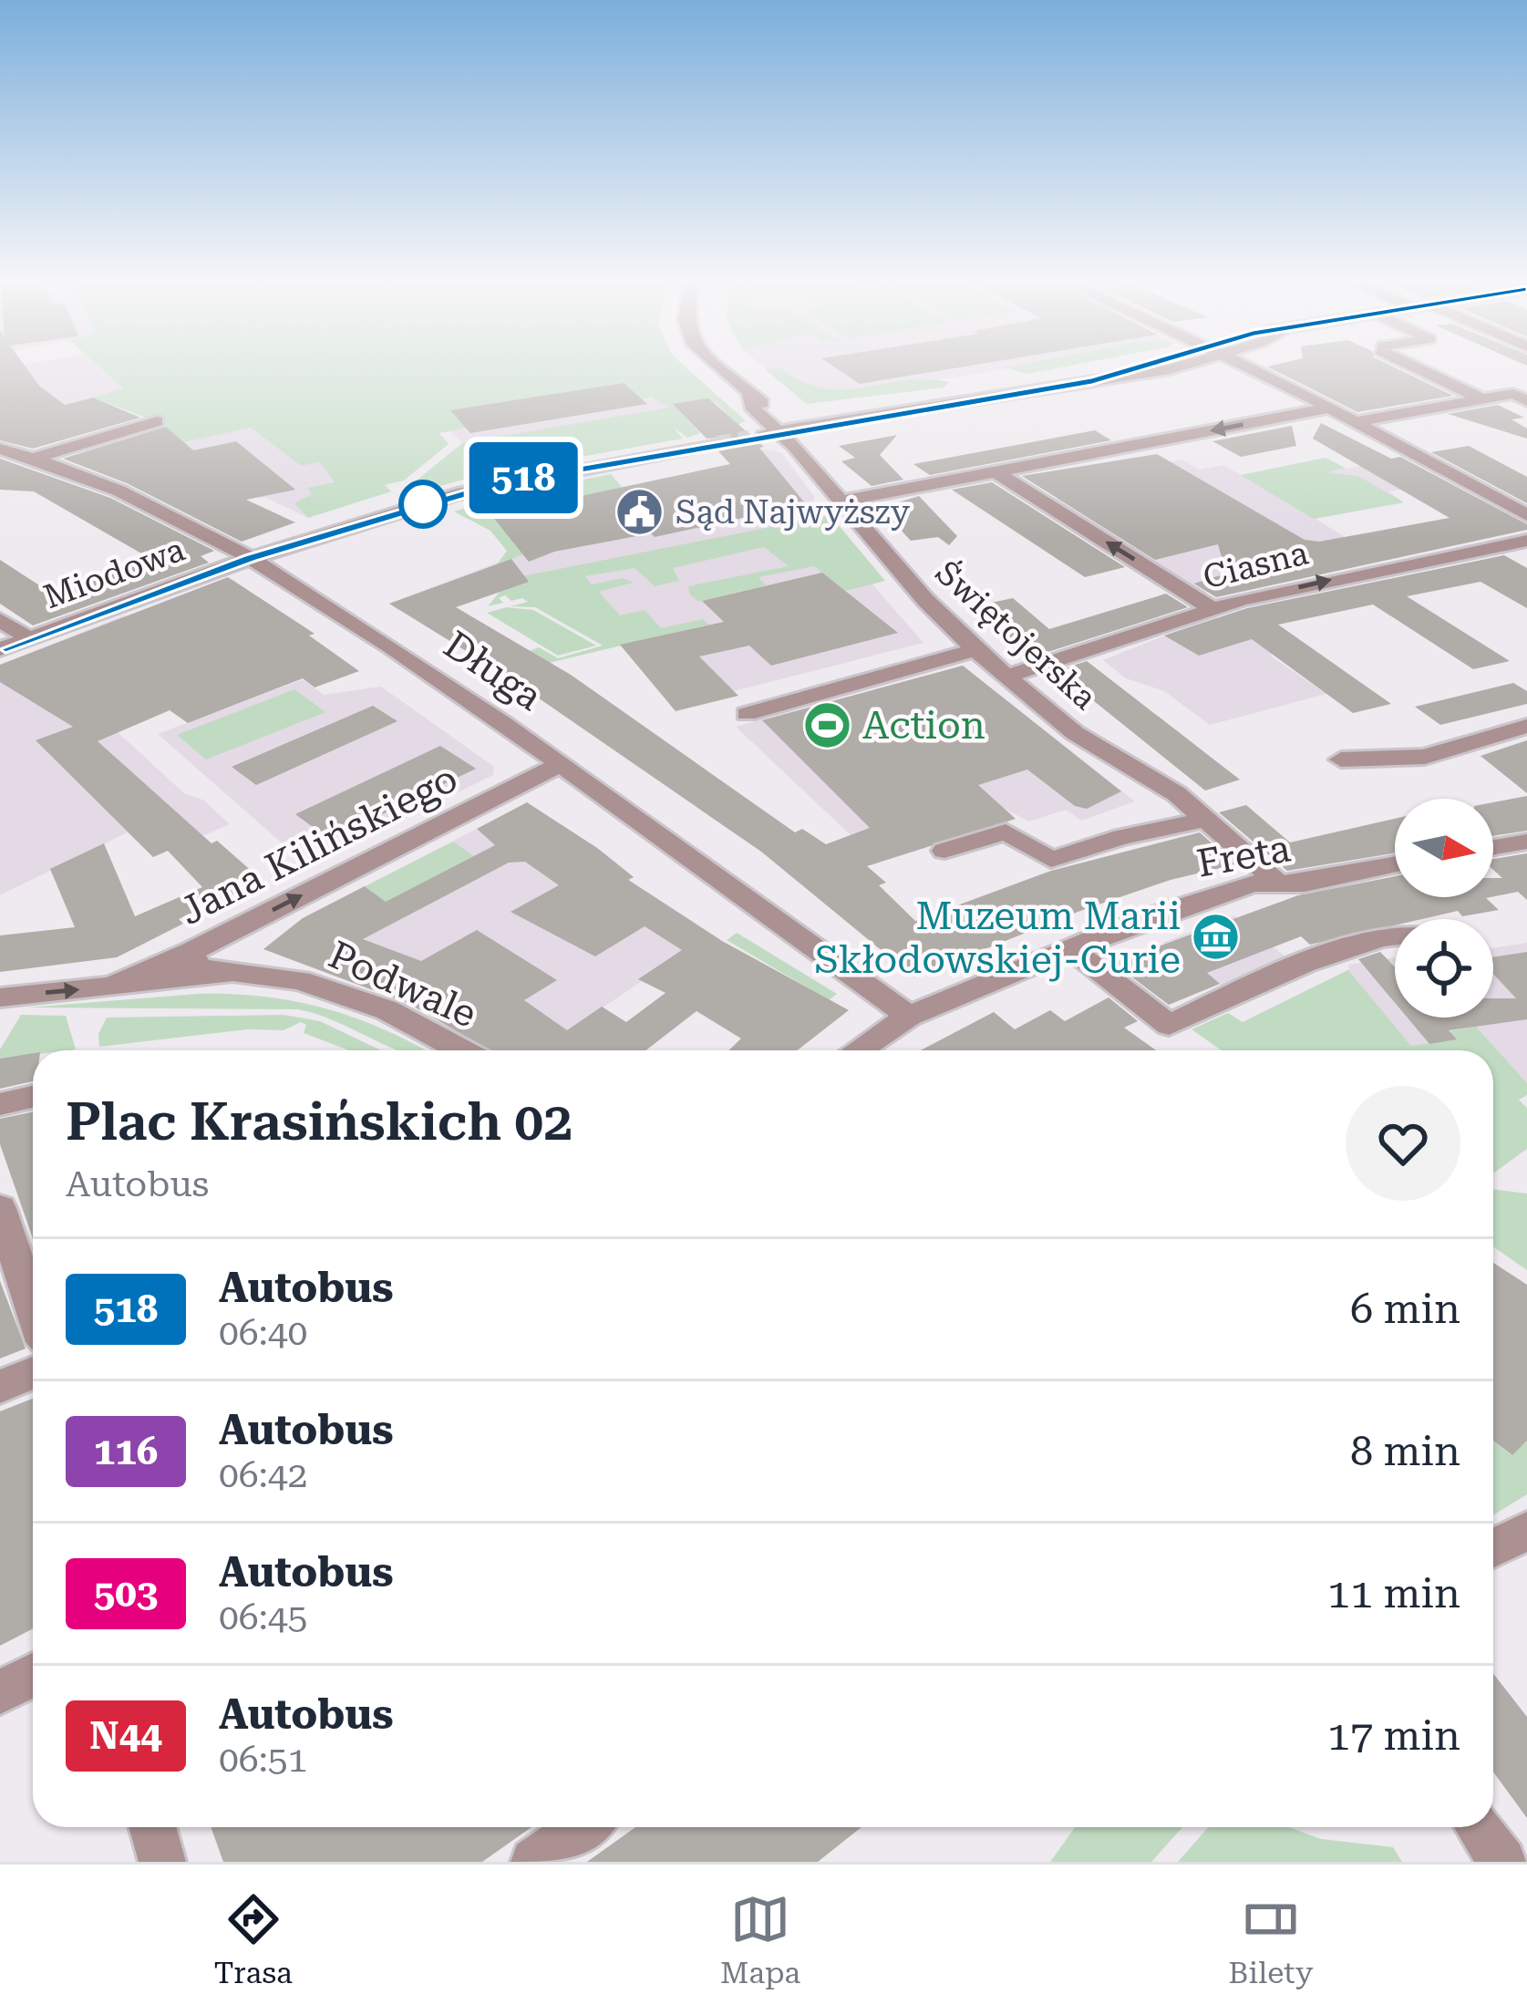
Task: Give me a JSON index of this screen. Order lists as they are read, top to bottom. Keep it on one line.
{"streets":{"street":["Ciasna","Miodowa","Świętojerska","Długa","Jana Kilińskiego","Freta","Podwale"]},"crossings":[["Ciasna","Świętojerska"],["Miodowa","Długa"],["Świętojerska","Freta"],["Długa","Jana Kilińskiego"],["Długa","Freta"],["Jana Kilińskiego","Podwale"]],"one_way":["Jana Kilińskiego"],"places":{"public building":["Sąd Najwyższy"],"sports":["Action"],"museum":["Muzeum Marii Skłodowskiej-Curie"]},"lines":["bus line 518"],"north":"right","page":{"on_map":"518","heading":["Plac Krasińskich 02","Autobus"],"list":[{"mark":"518","name":"Autobus","note":"06:40","value":"6 min"},{"mark":"116","name":"Autobus","note":"06:42","value":"8 min"},{"mark":"503","name":"Autobus","note":"06:45","value":"11 min"},{"mark":"N44","name":"Autobus","note":"06:51","value":"17 min"}],"tabs":["Trasa","Mapa","Bilety"]}}
